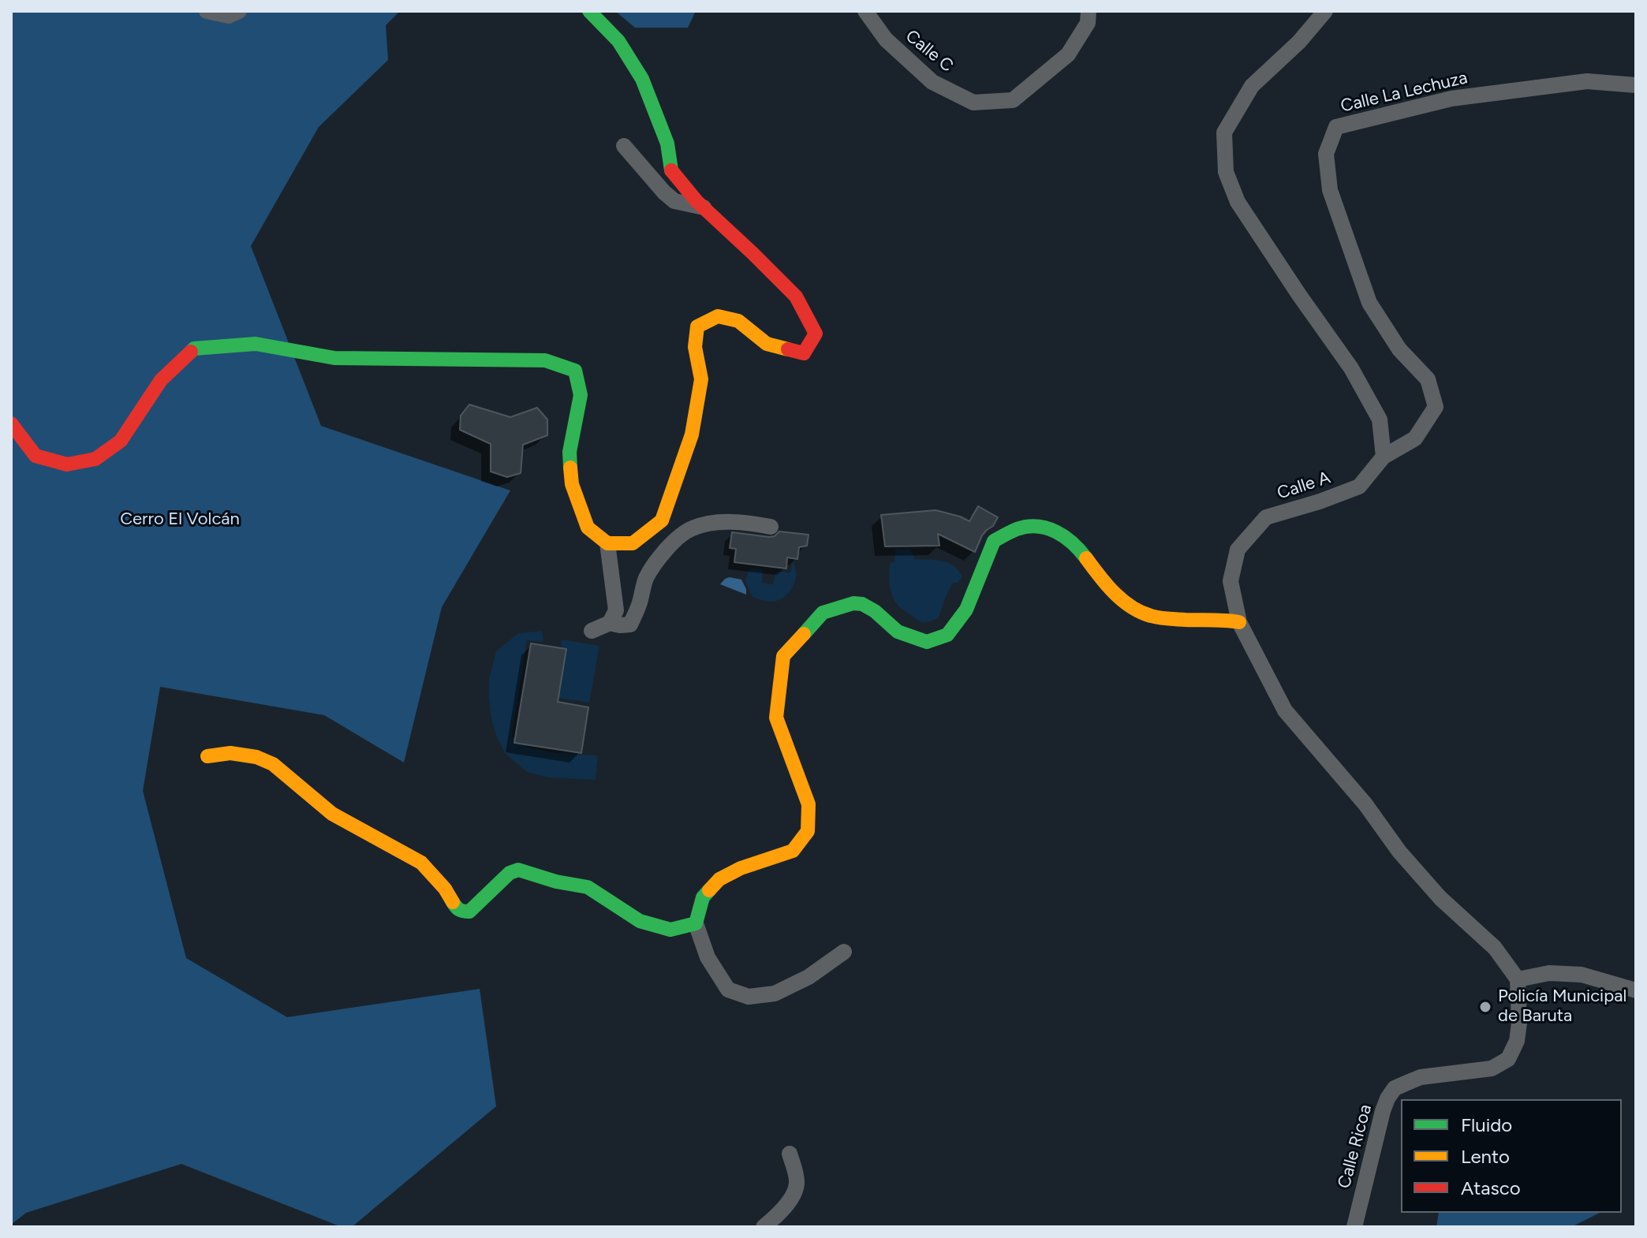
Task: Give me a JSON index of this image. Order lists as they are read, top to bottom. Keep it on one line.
{"streets":{"street":["Calle C","Calle La Lechuza","Calle A","Calle Ricoa"]},"crossings":[["Calle La Lechuza","Calle A"],["Calle A","Calle Ricoa"]],"parks":["Cerro El Volcán"],"places":["Policía Municipal de Baruta"],"legend":["Fluido","Lento","Atasco"]}
